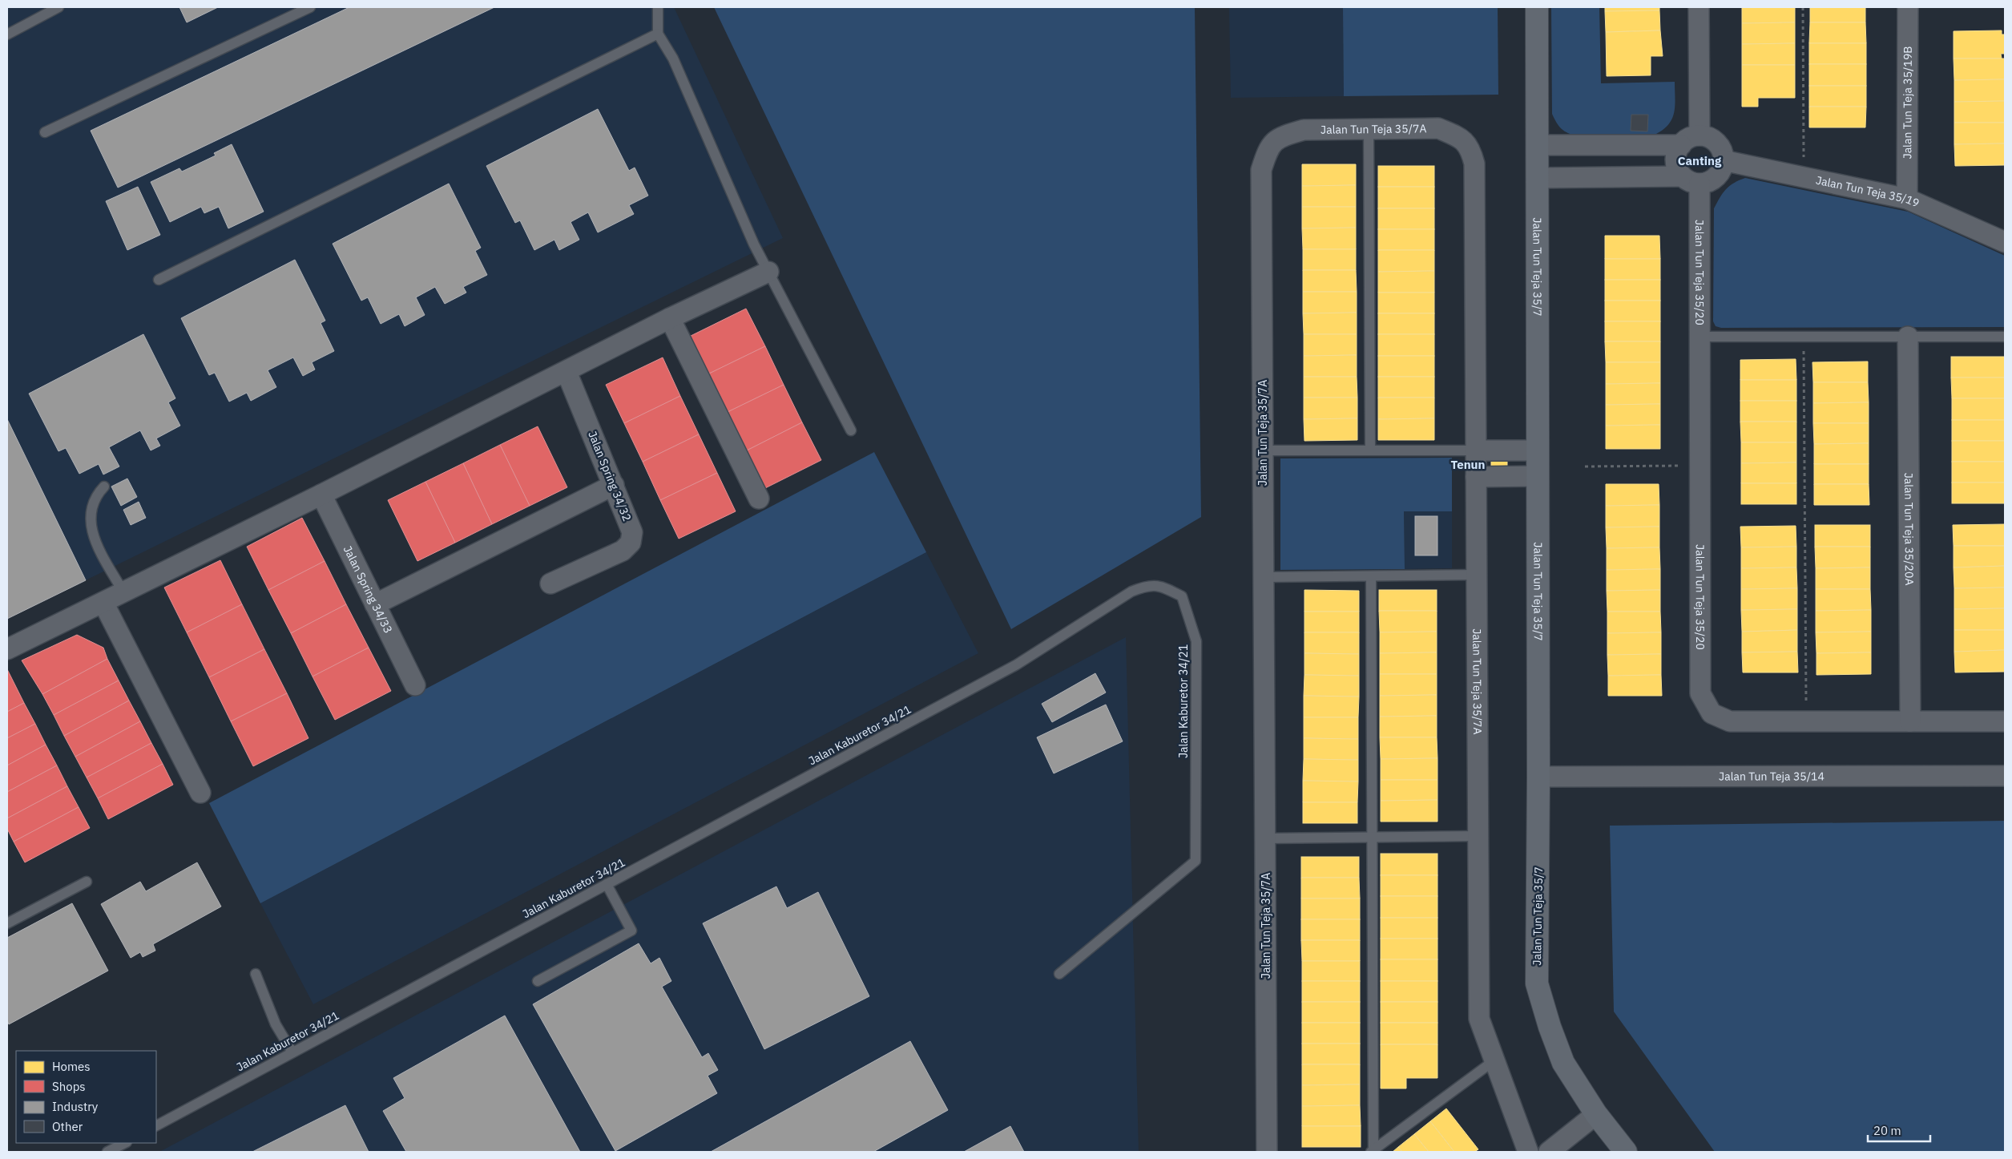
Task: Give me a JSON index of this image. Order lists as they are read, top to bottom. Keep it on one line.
{"streets":{"street":["Jalan Tun Teja 35/19B","Jalan Tun Teja 35/7A","Jalan Tun Teja 35/19","Jalan Tun Teja 35/7","Jalan Tun Teja 35/20","Jalan Spring 34/32","Jalan Tun Teja 35/20A","Jalan Spring 34/33","Jalan Tun Teja 35/14"],"lane":["Jalan Kaburetor 34/21"]},"crossings":[["Jalan Tun Teja 35/19B","Jalan Tun Teja 35/19"],["Jalan Tun Teja 35/19","Jalan Tun Teja 35/20"],["Jalan Tun Teja 35/7","Jalan Tun Teja 35/14"],["Jalan Tun Teja 35/20","Jalan Tun Teja 35/20A"]],"districts":["Canting","Tenun"],"legend":["Homes","Shops","Industry","Other"],"scale_bar":"20 m"}
